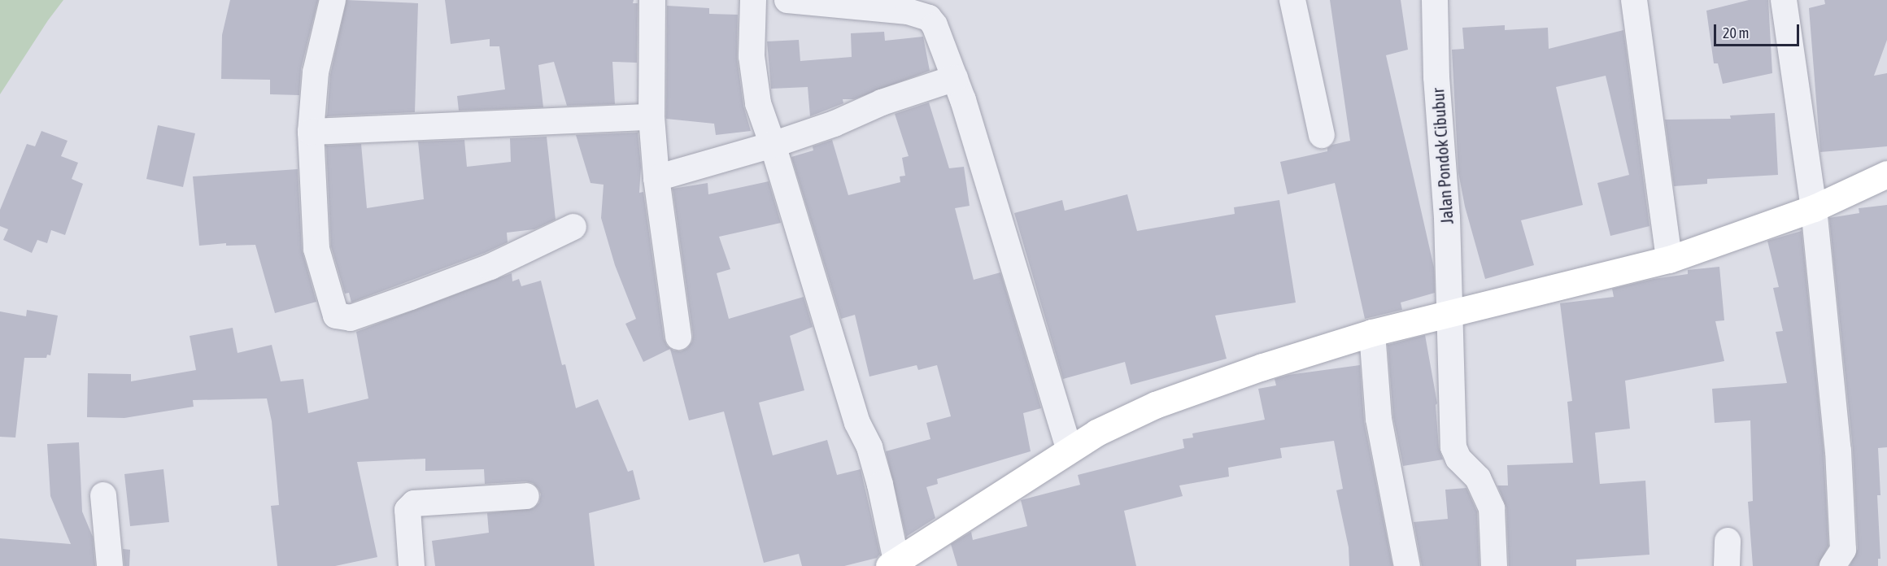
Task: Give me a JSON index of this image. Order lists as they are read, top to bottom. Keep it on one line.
{"streets":{"street":["Jalan Pondok Cibubur"]},"scale_bar":"20 m"}
